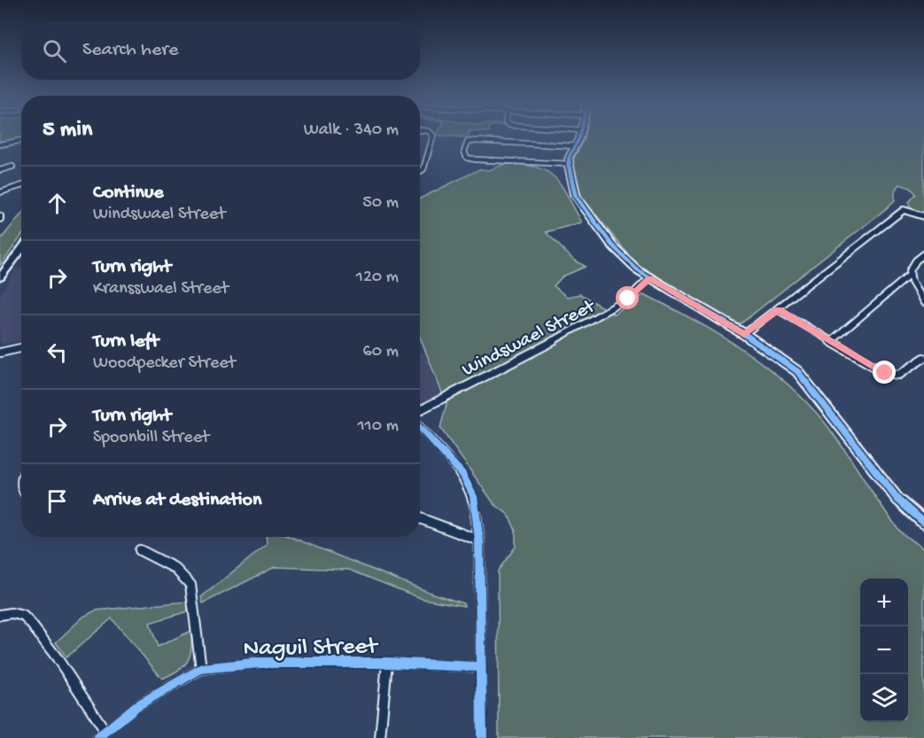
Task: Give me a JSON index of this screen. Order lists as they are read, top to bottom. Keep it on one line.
{"streets":{"street":["Windswael Street","Naguil Street"]},"page":{"search":"Search here","heading":["5 min","Walk · 340 m"],"list":[["Continue","Windswael Street","50 m"],["Turn right","Kransswael Street","120 m"],["Turn left","Woodpecker Street","60 m"],["Turn right","Spoonbill Street","110 m"],"Arrive at destination"],"map_buttons":["+","−"]}}
